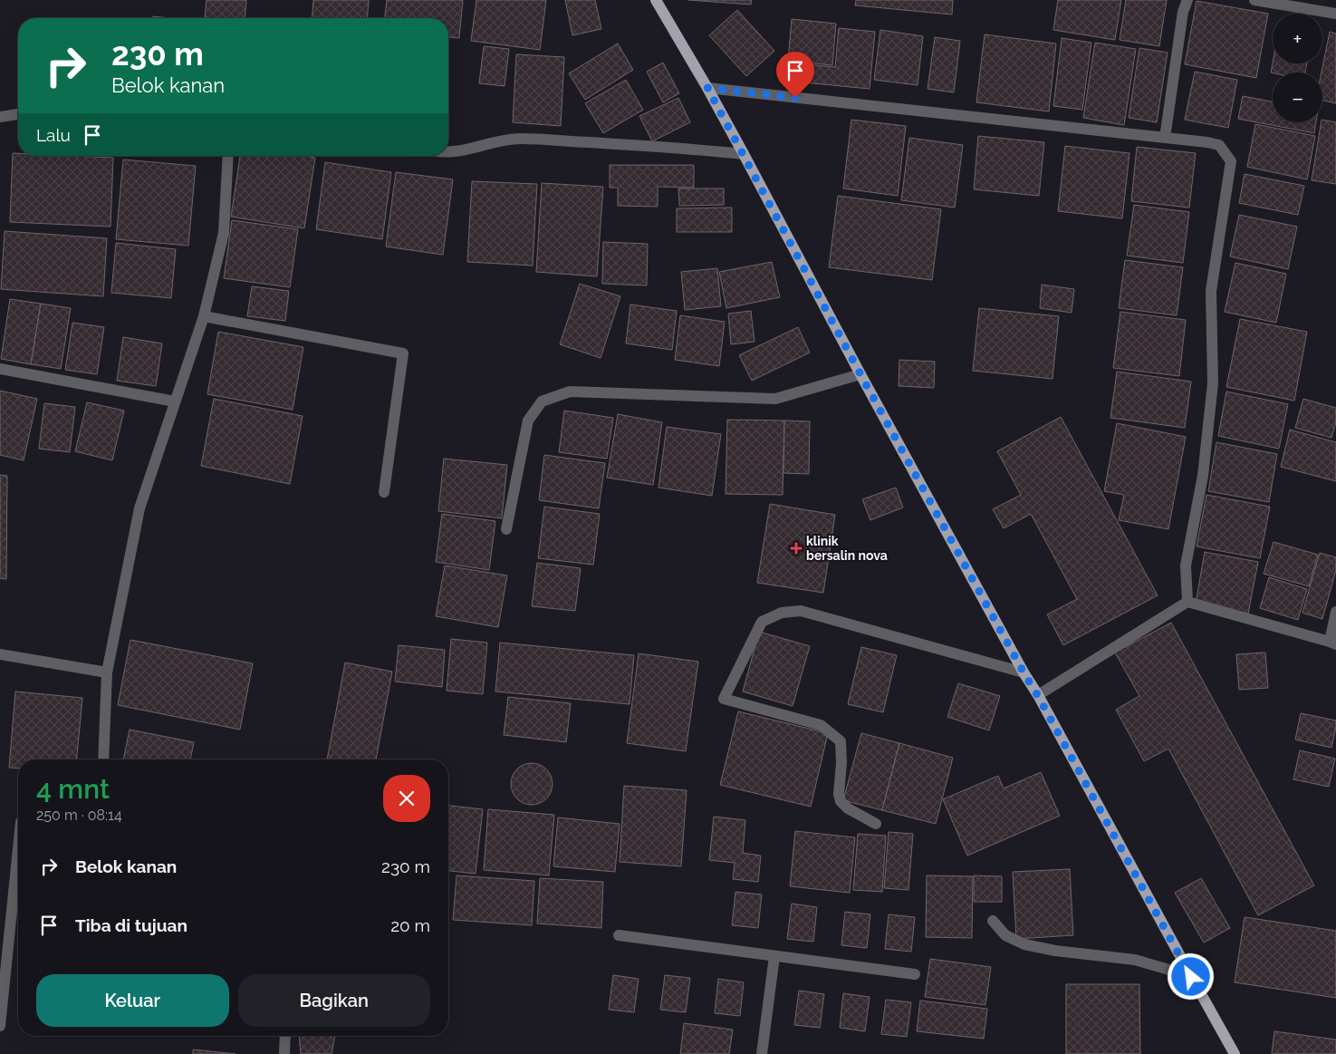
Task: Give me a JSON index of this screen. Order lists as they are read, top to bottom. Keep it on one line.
{"places":{"health":["klinik bersalin nova"]},"page":{"map_buttons":["+","−"],"turn":["230 m","Belok kanan"],"then":"Lalu","heading":["4 mnt","250 m · 08:14"],"list":[{"name":"Belok kanan","value":"230 m"},{"name":"Tiba di tujuan","value":"20 m"}],"buttons":["Keluar","Bagikan"]}}
